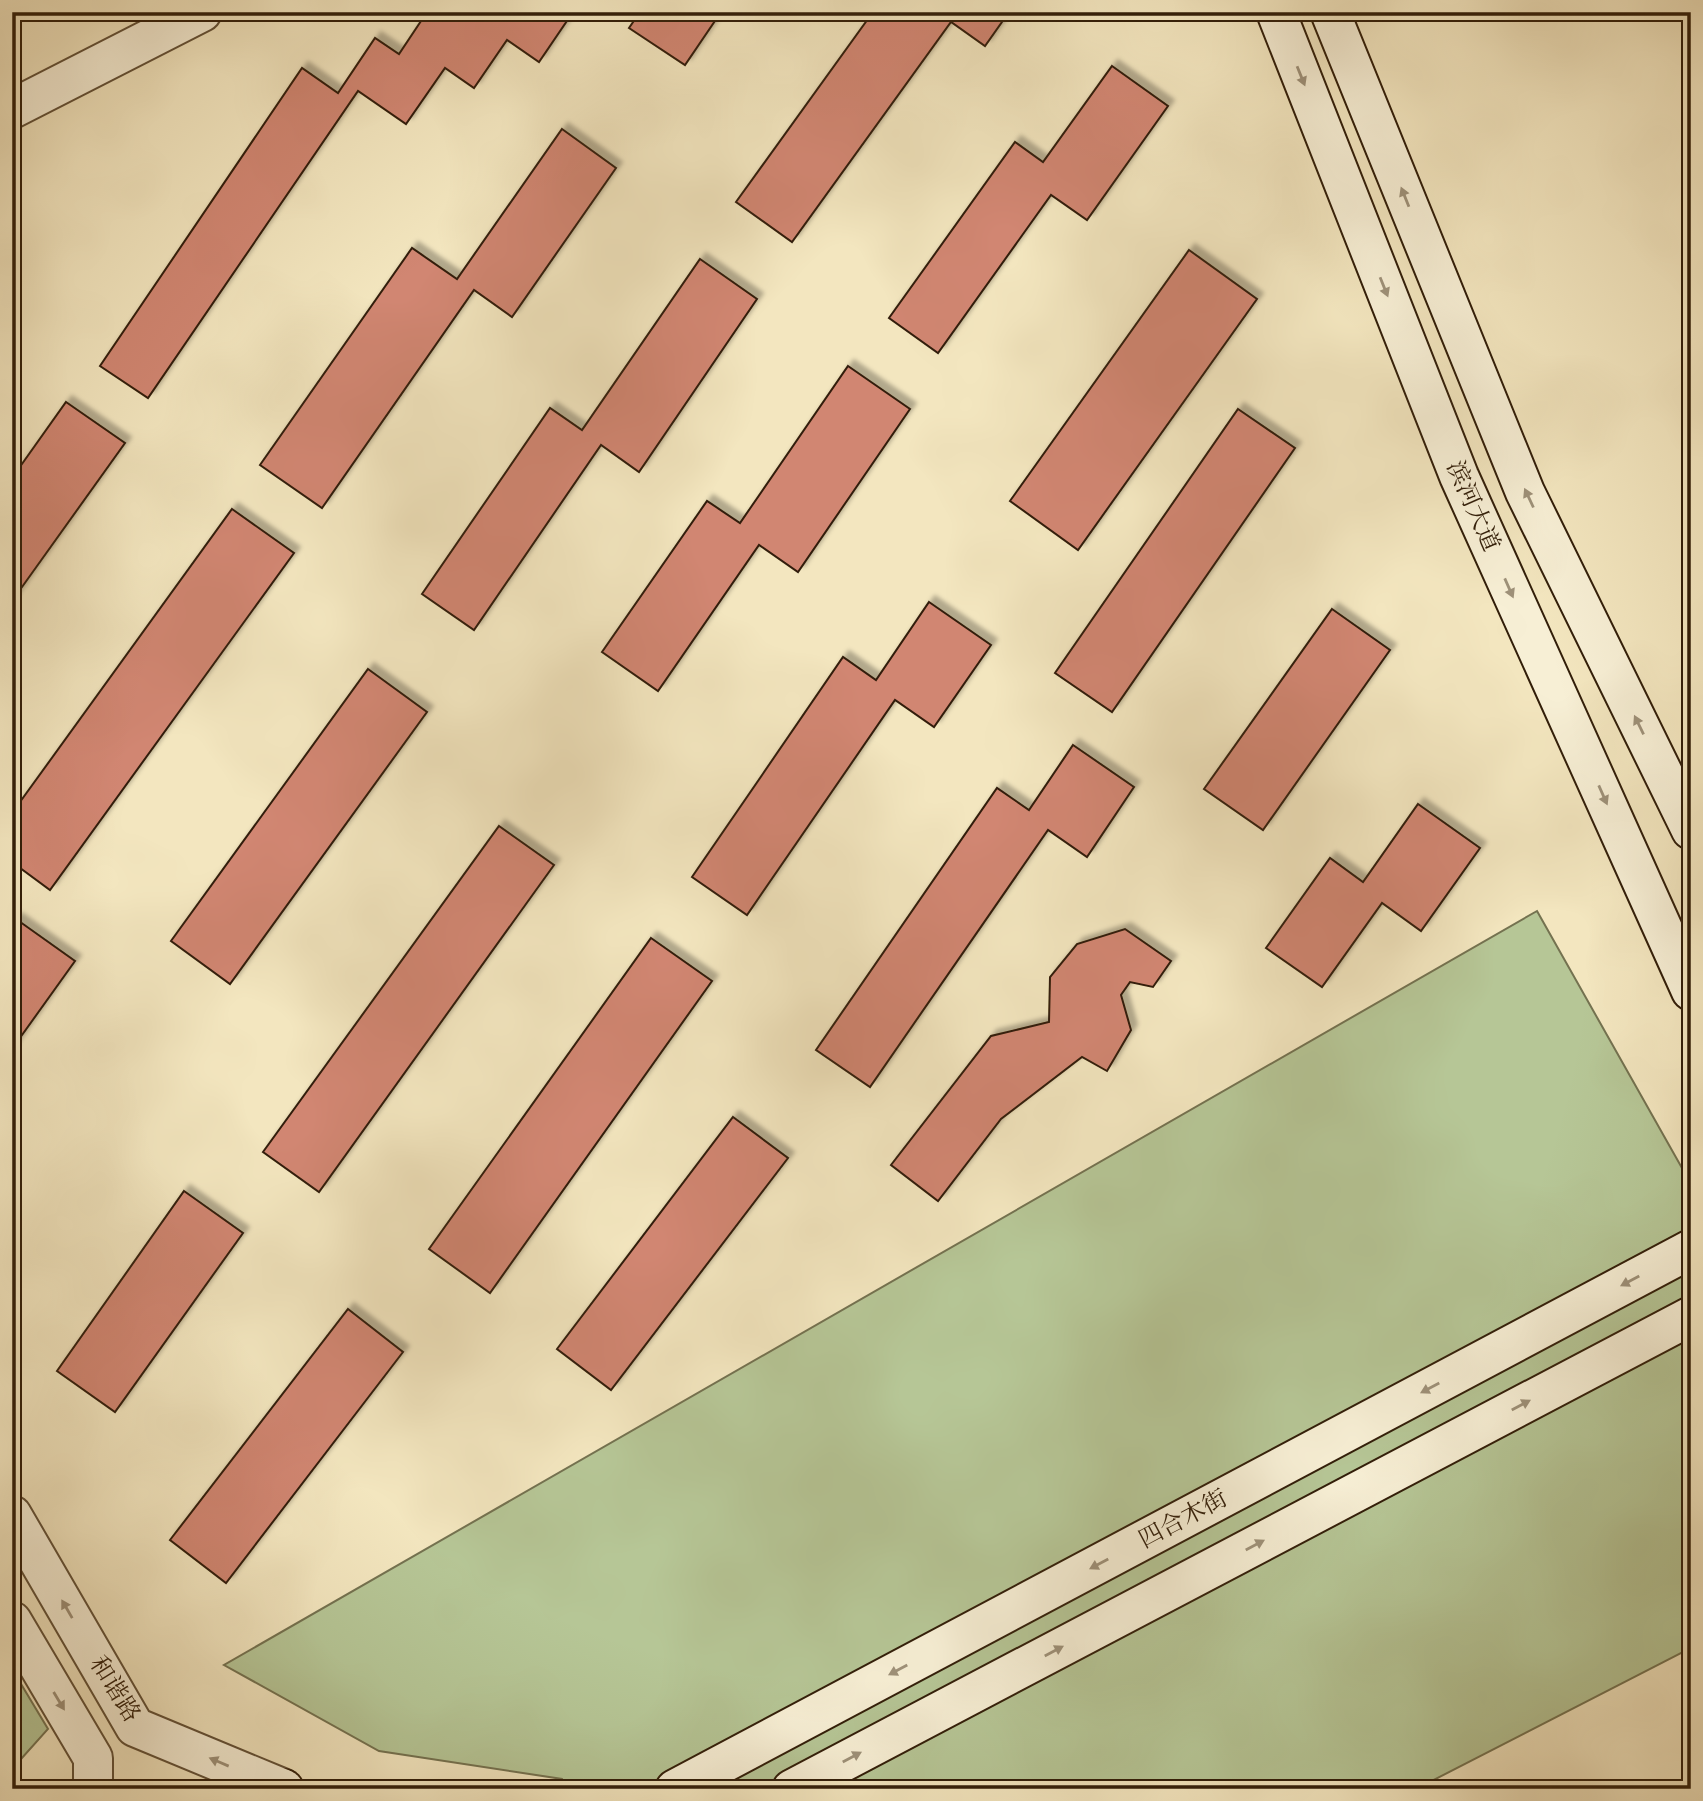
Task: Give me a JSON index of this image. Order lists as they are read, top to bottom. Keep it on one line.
{"streets":{"main road":["滨河大道","四合木街","和谐路"]}}
